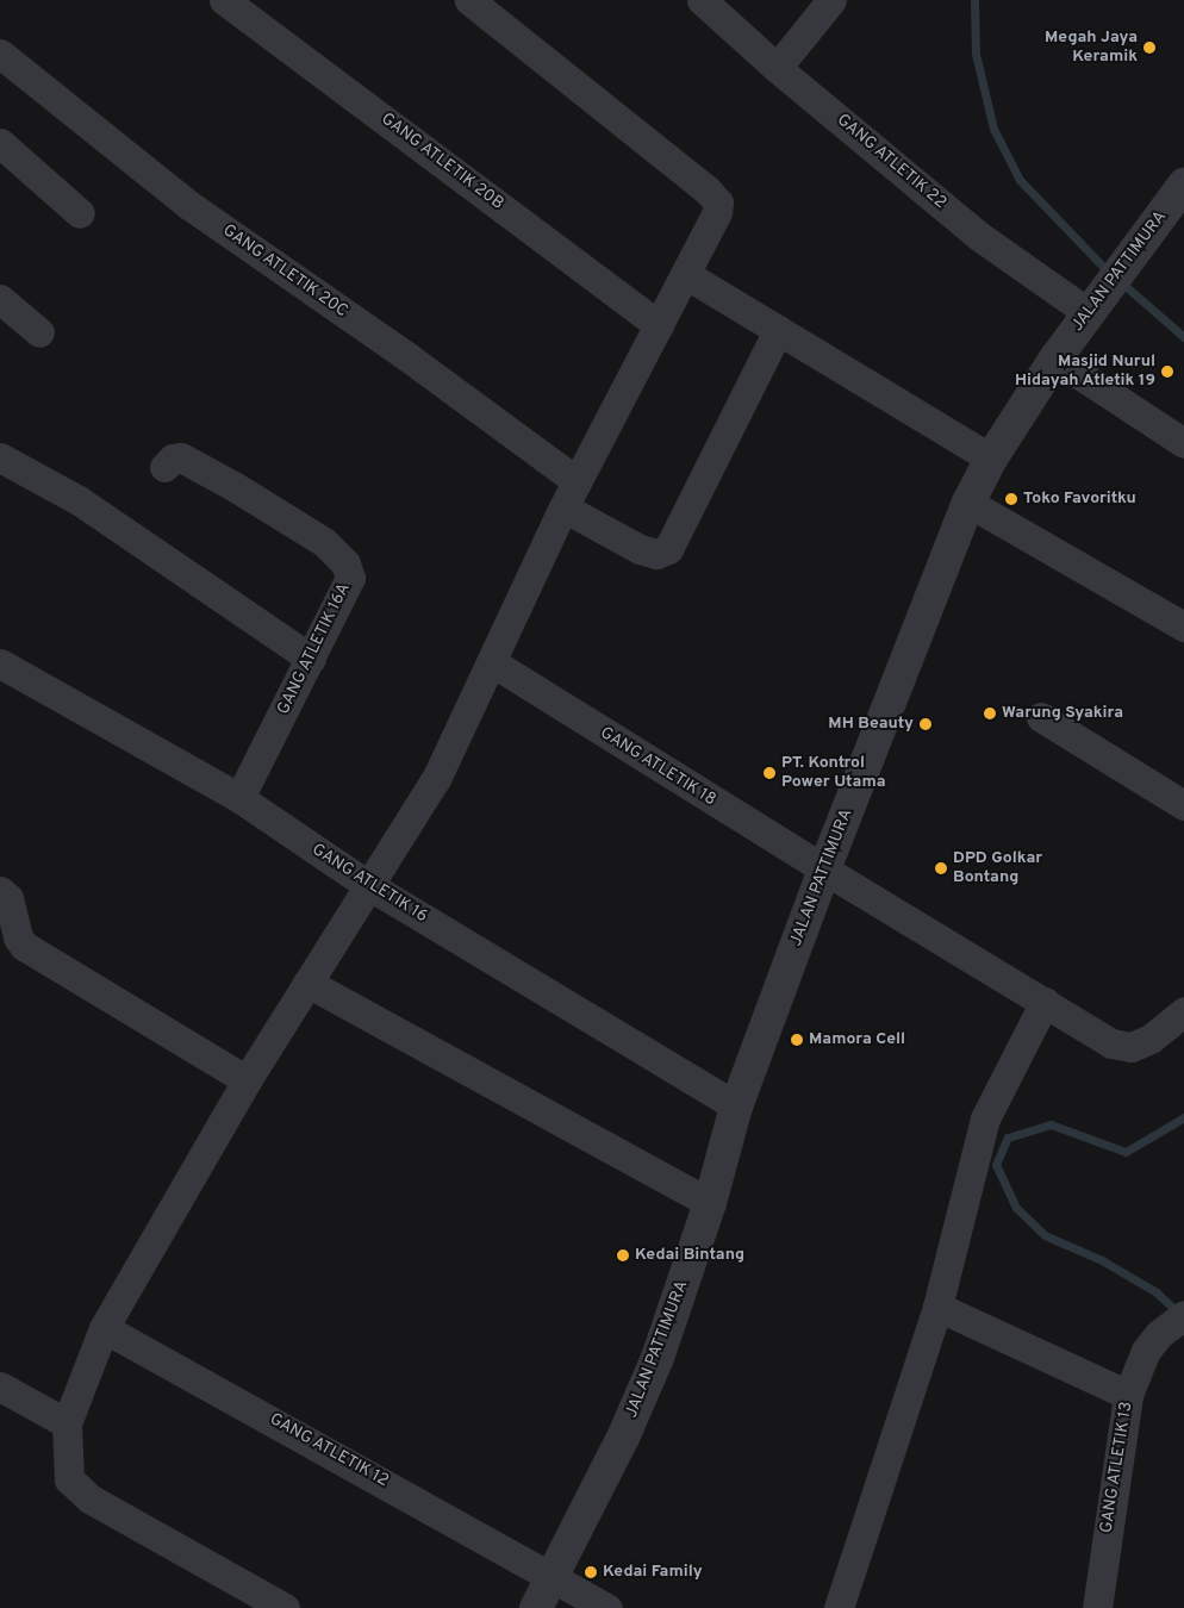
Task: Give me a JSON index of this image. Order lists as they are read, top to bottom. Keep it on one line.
{"streets":{"street":["GANG ATLETIK 20B","GANG ATLETIK 22","GANG ATLETIK 20C","JALAN PATTIMURA","GANG ATLETIK 16A","GANG ATLETIK 18","GANG ATLETIK 16","GANG ATLETIK 12","GANG ATLETIK 13"]},"crossings":[["GANG ATLETIK 22","JALAN PATTIMURA"],["JALAN PATTIMURA","GANG ATLETIK 18"],["JALAN PATTIMURA","GANG ATLETIK 16"],["JALAN PATTIMURA","GANG ATLETIK 12"],["GANG ATLETIK 16A","GANG ATLETIK 16"]],"places":["Megah Jaya Keramik","Masjid Nurul Hidayah Atletik 19","Toko Favoritku","Warung Syakira","MH Beauty","PT. Kontrol Power Utama","DPD Golkar Bontang","Mamora Cell","Kedai Bintang","Kedai Family"]}
